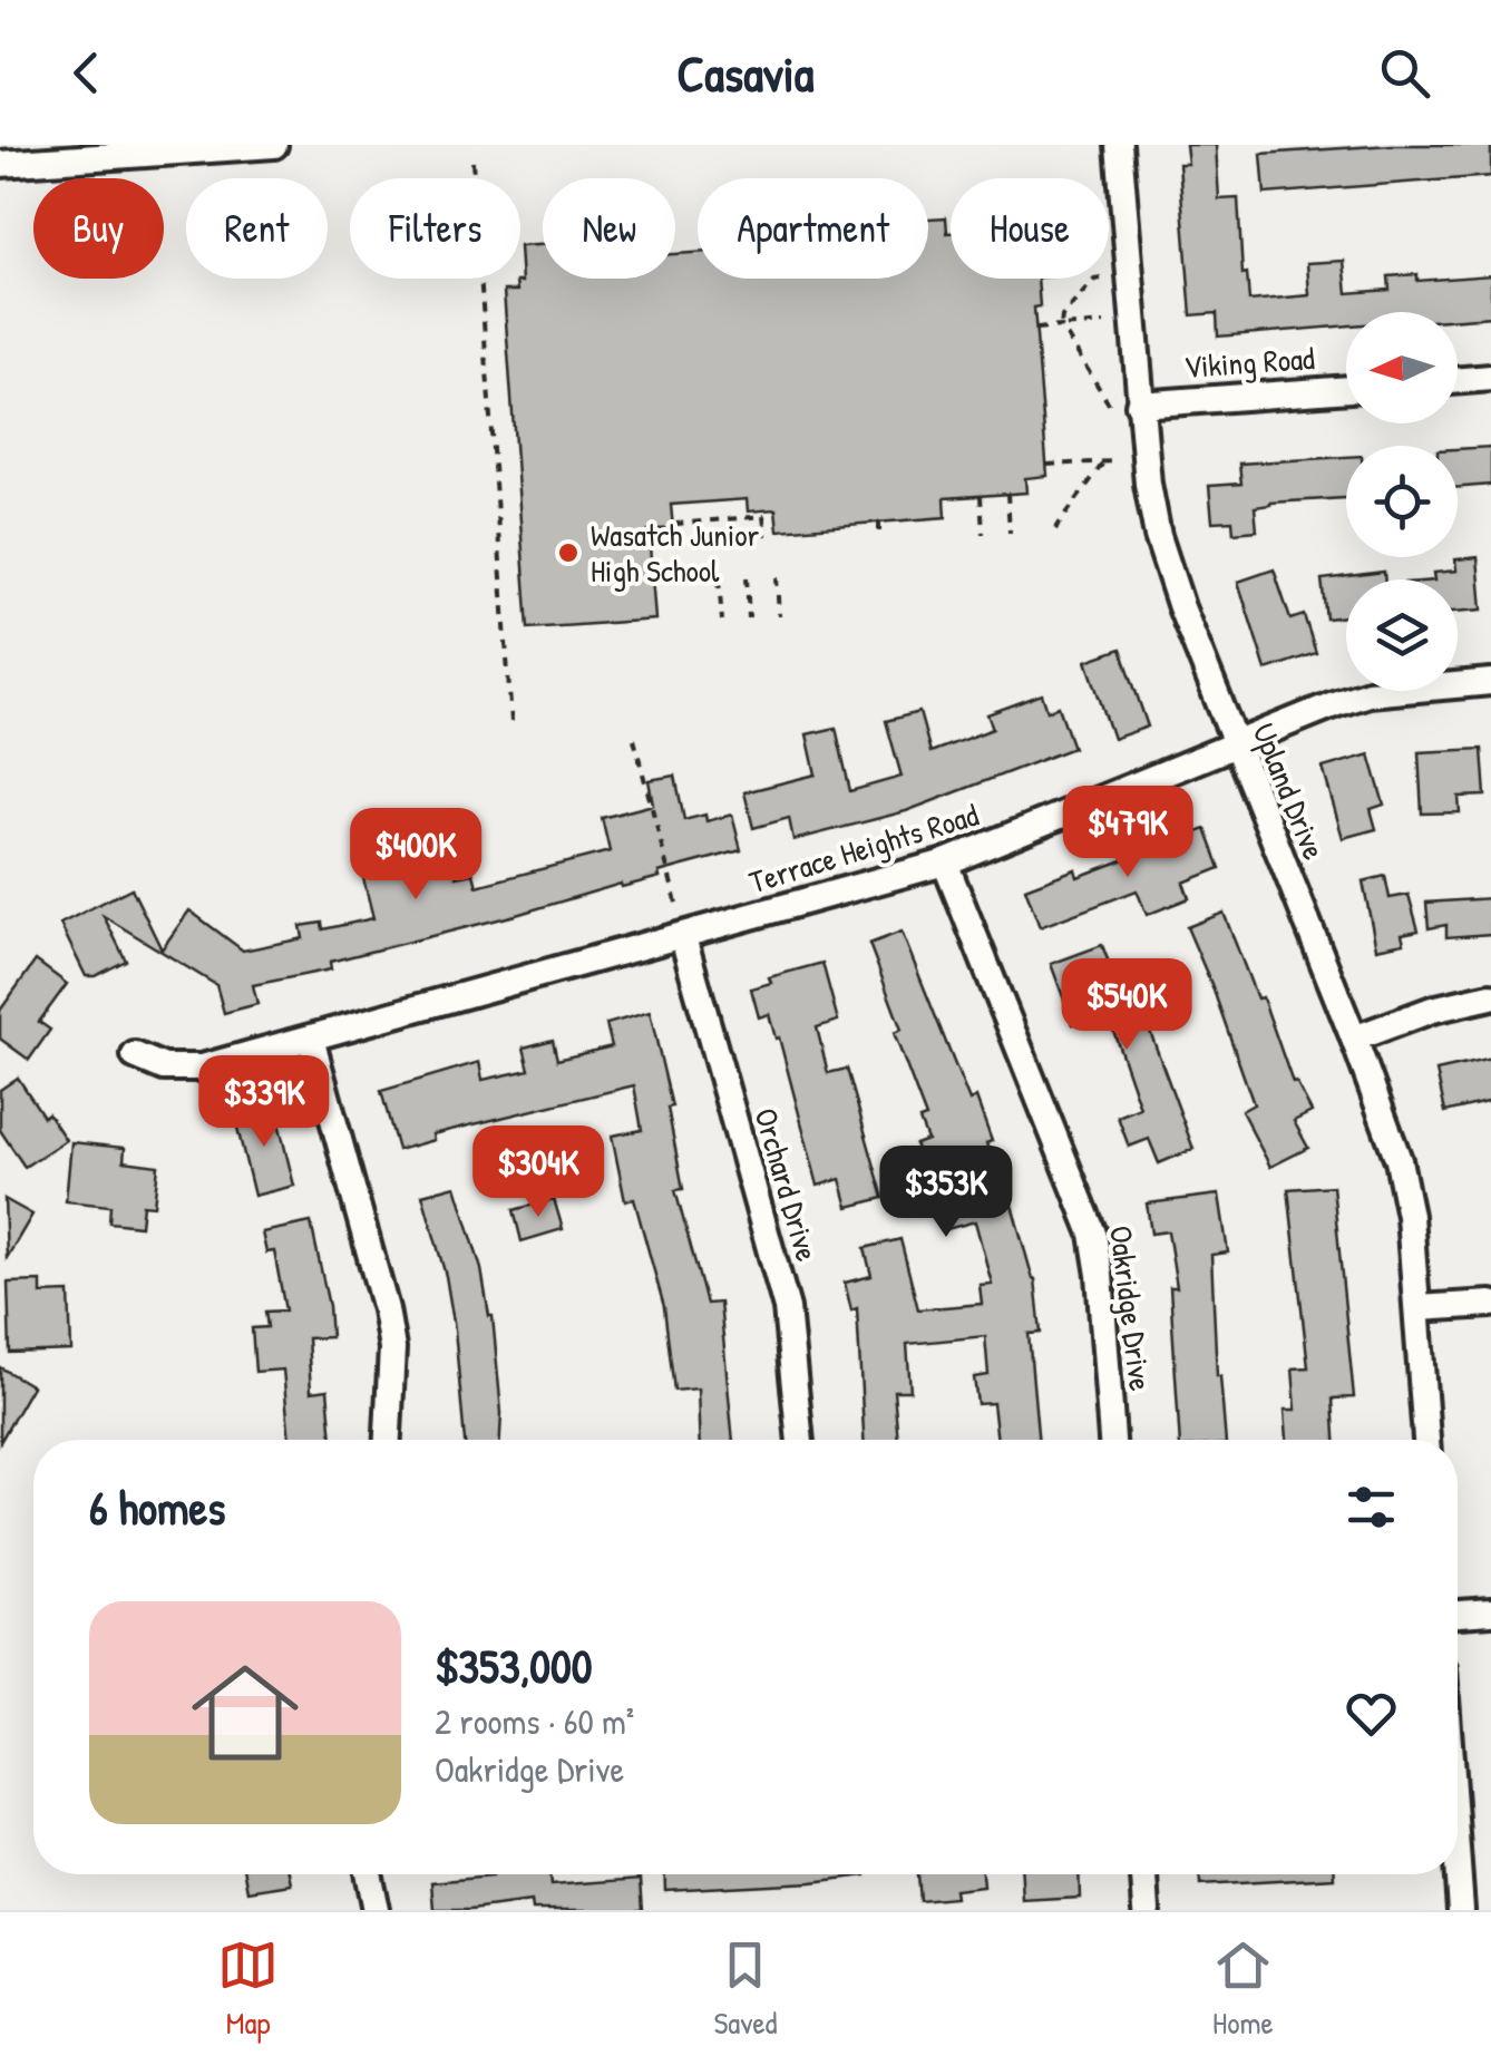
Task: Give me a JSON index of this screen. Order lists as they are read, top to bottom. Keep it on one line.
{"streets":{"street":["Viking Road","Upland Drive","Terrace Heights Road","Orchard Drive","Oakridge Drive"]},"crossings":[["Viking Road","Upland Drive"],["Upland Drive","Terrace Heights Road"],["Terrace Heights Road","Orchard Drive"],["Terrace Heights Road","Oakridge Drive"]],"places":["Wasatch Junior High School"],"north":"left","page":{"header":"Casavia","chip":["Buy","Rent","Filters","New","Apartment","House"],"price":["$479K","$400K","$540K","$339K","$304K","$353K"],"heading":"6 homes","list":[{"name":"$353,000","note":"2 rooms · 60 m² · Oakridge Drive"}],"tabs":["Map","Saved","Home"]}}
